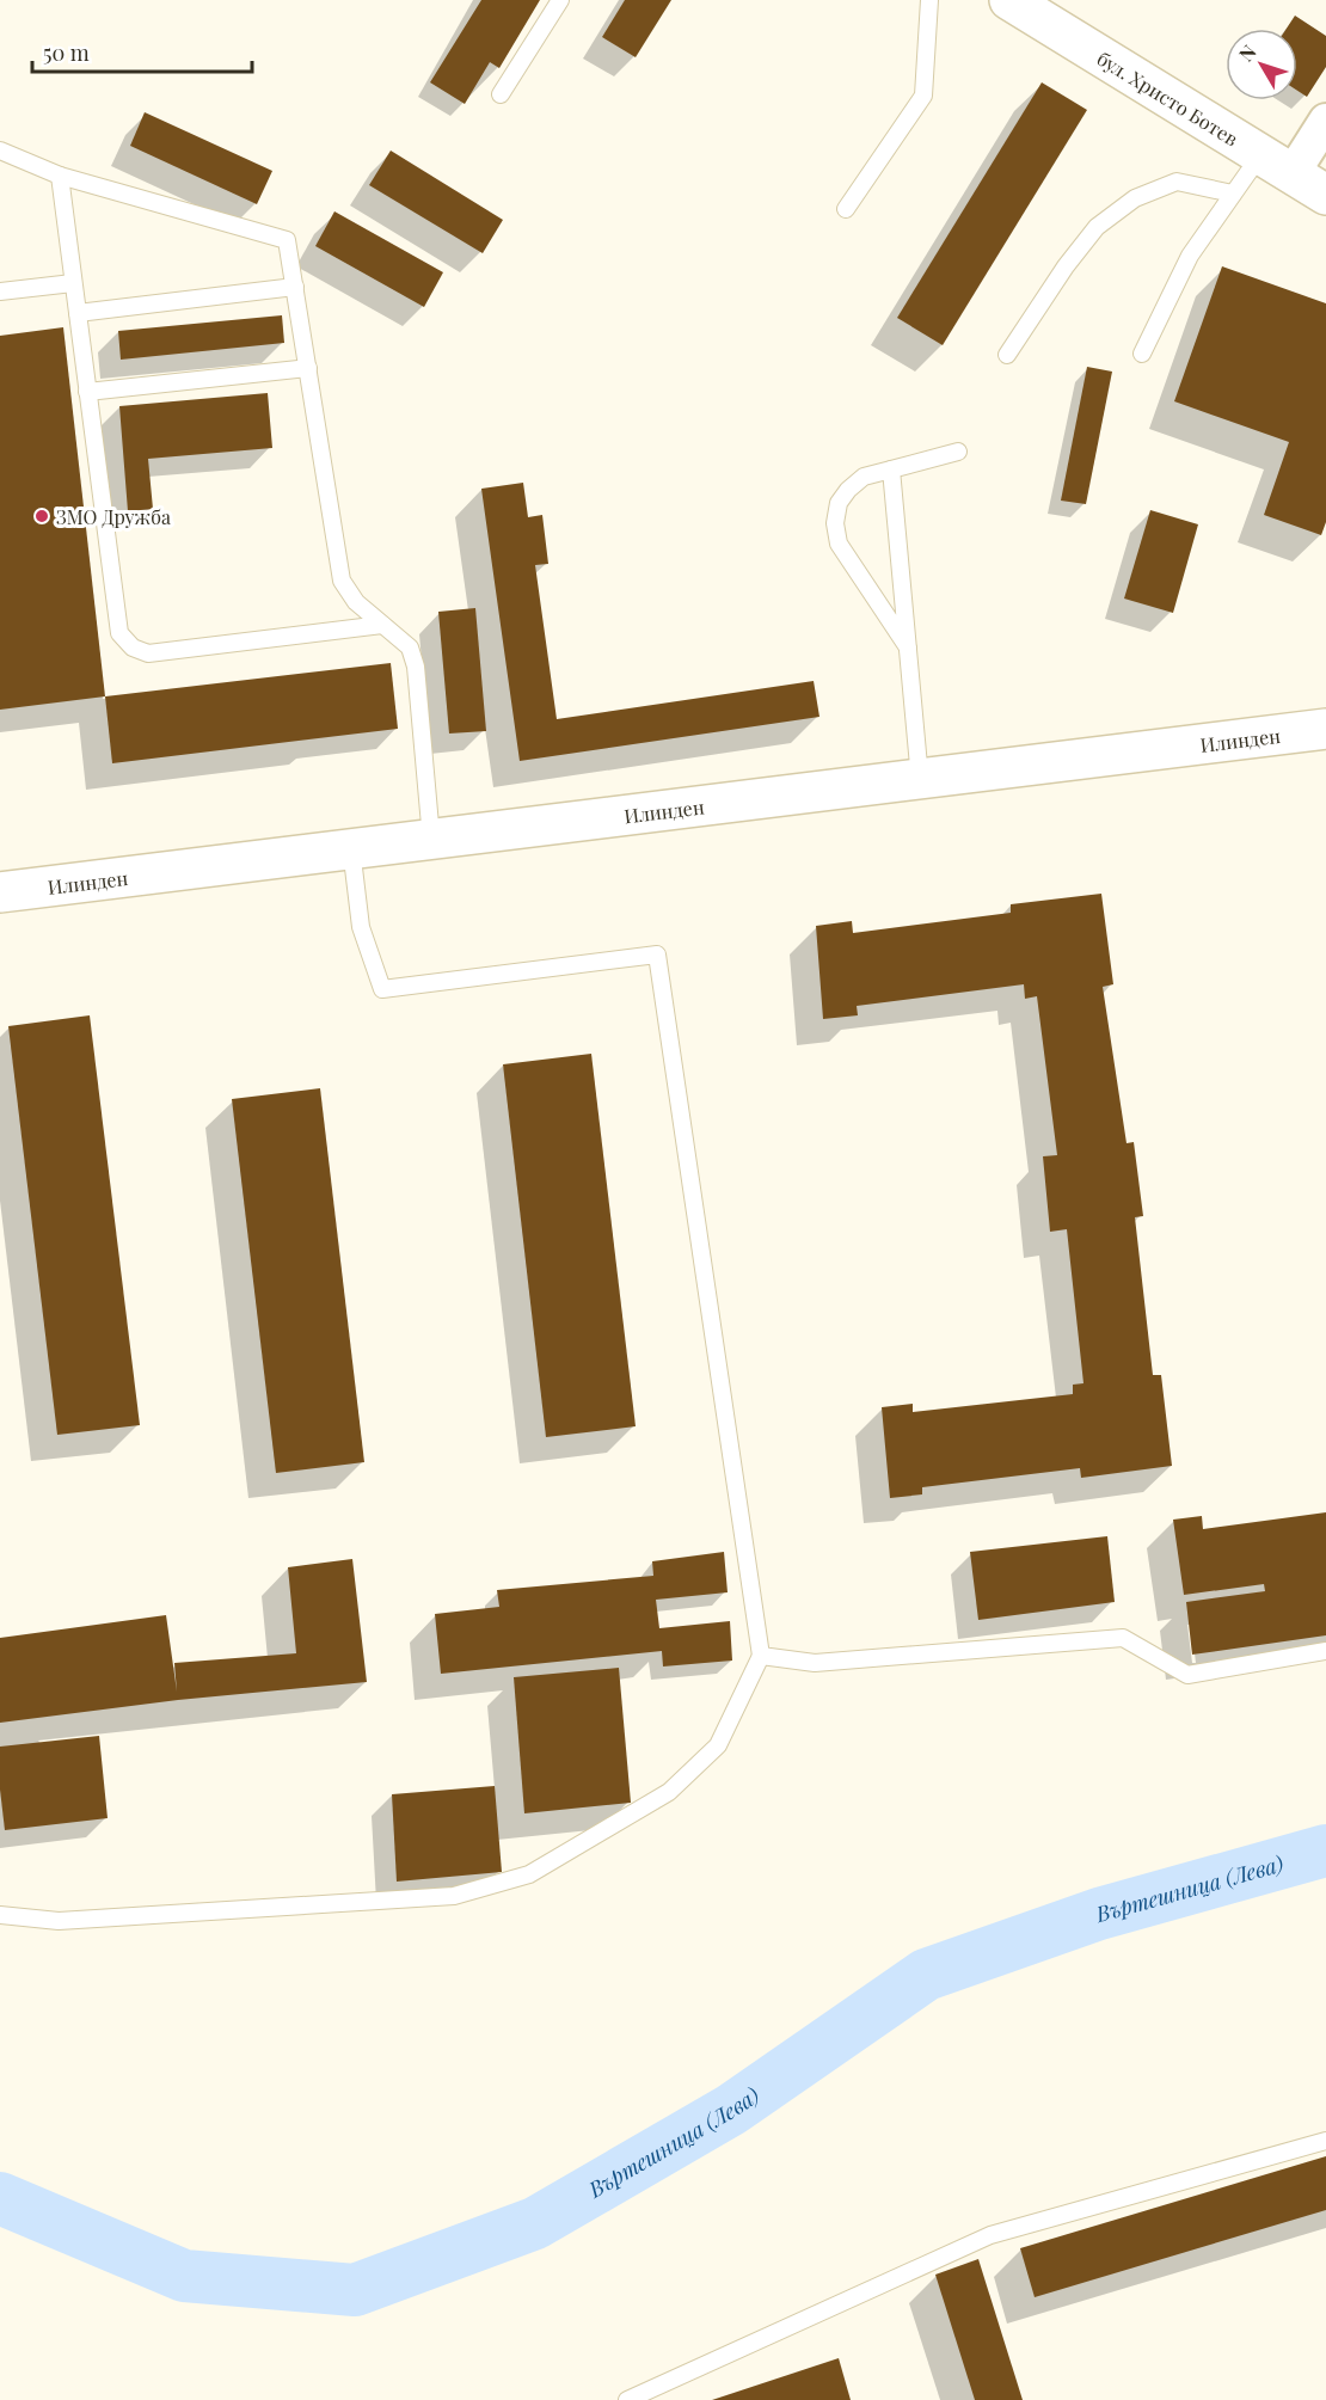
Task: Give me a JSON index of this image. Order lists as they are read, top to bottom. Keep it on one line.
{"streets":{"street":["бул. Христо Ботев","Илинден"]},"water":["Въртешница (Лева)"],"places":["ЗМО Дружба"],"scale_bar":"50 m","north":"top left"}
